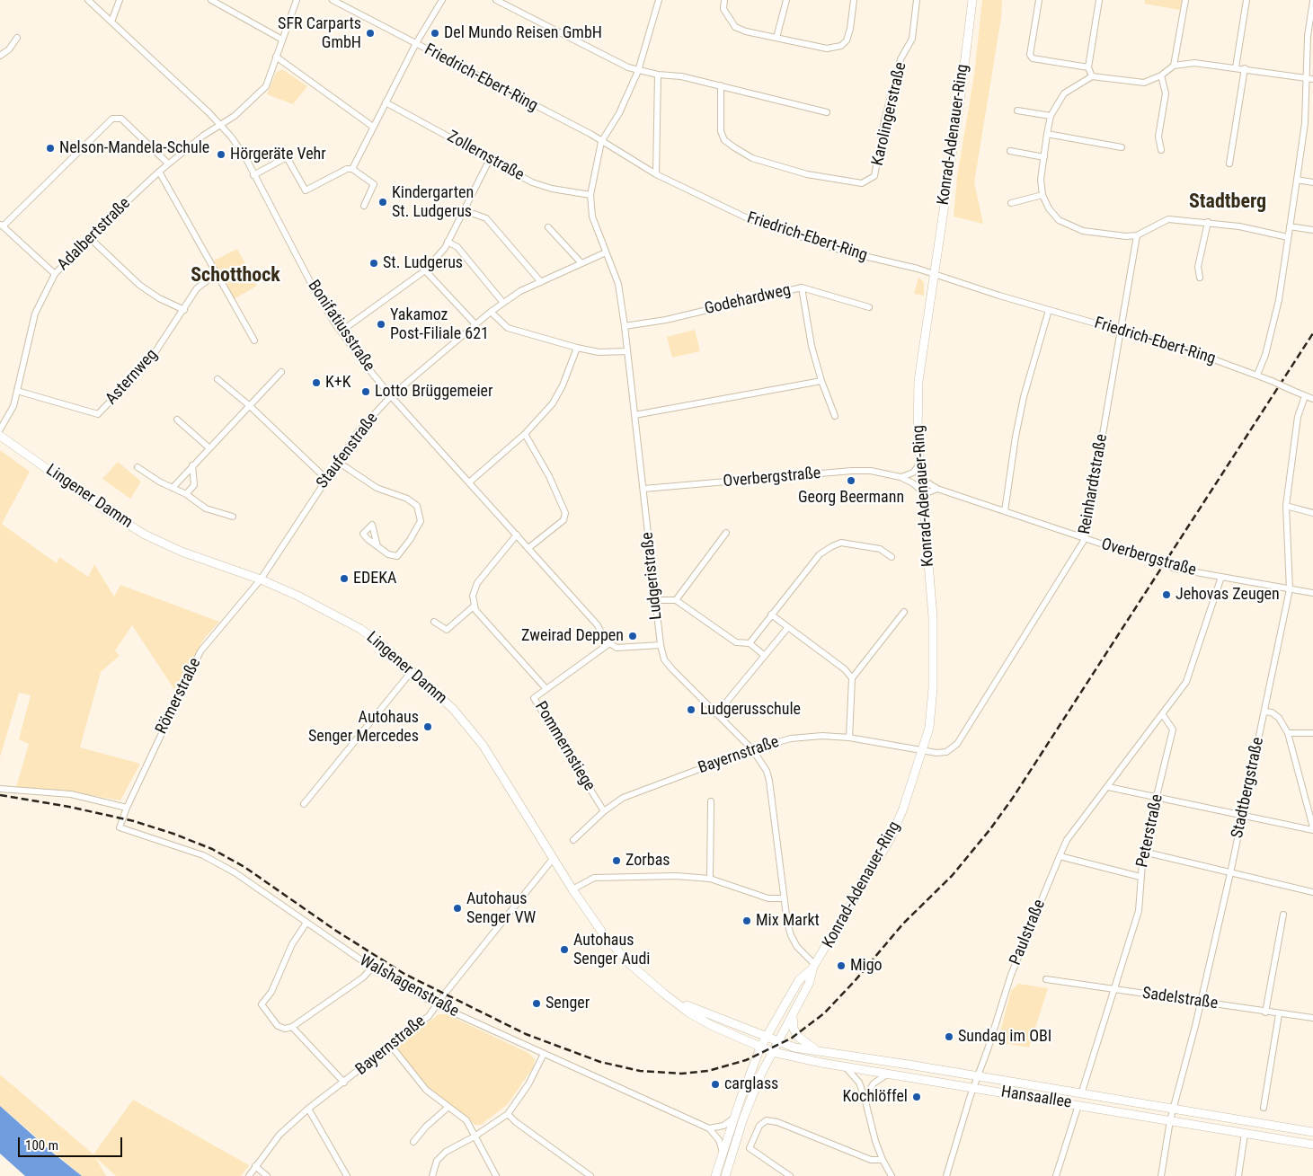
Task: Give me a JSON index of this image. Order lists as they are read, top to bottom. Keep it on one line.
{"streets":{"main road":["Konrad-Adenauer-Ring","Lingener Damm","Hansaallee"],"street":["Friedrich-Ebert-Ring","Karolingerstraße","Zollernstraße","Adalbertstraße","Godehardweg","Bonifatiusstraße","Asternweg","Staufenstraße","Overbergstraße","Reinhardtstraße","Ludgeristraße","Römerstraße","Pommernstiege","Bayernstraße","Stadtbergstraße","Peterstraße","Paulstraße","Walshagenstraße","Sadelstraße"]},"crossings":[["Friedrich-Ebert-Ring","Konrad-Adenauer-Ring"],["Friedrich-Ebert-Ring","Reinhardtstraße"],["Friedrich-Ebert-Ring","Ludgeristraße"],["Friedrich-Ebert-Ring","Stadtbergstraße"],["Konrad-Adenauer-Ring","Overbergstraße"],["Konrad-Adenauer-Ring","Reinhardtstraße"],["Konrad-Adenauer-Ring","Lingener Damm"],["Konrad-Adenauer-Ring","Ludgeristraße"],["Konrad-Adenauer-Ring","Bayernstraße"],["Konrad-Adenauer-Ring","Hansaallee"],["Zollernstraße","Ludgeristraße"],["Adalbertstraße","Bonifatiusstraße"],["Adalbertstraße","Asternweg"],["Godehardweg","Ludgeristraße"],["Bonifatiusstraße","Staufenstraße"],["Staufenstraße","Lingener Damm"],["Staufenstraße","Ludgeristraße"],["Staufenstraße","Römerstraße"],["Overbergstraße","Reinhardtstraße"],["Overbergstraße","Ludgeristraße"],["Overbergstraße","Stadtbergstraße"],["Reinhardtstraße","Bayernstraße"],["Lingener Damm","Römerstraße"],["Lingener Damm","Bayernstraße"],["Lingener Damm","Hansaallee"],["Ludgeristraße","Bayernstraße"],["Römerstraße","Walshagenstraße"],["Pommernstiege","Bayernstraße"],["Bayernstraße","Walshagenstraße"],["Stadtbergstraße","Sadelstraße"],["Stadtbergstraße","Hansaallee"],["Peterstraße","Paulstraße"],["Peterstraße","Sadelstraße"],["Peterstraße","Hansaallee"],["Paulstraße","Hansaallee"]],"districts":["Stadtberg","Schotthock"],"places":["SFR Carparts GmbH","Del Mundo Reisen GmbH","Nelson-Mandela-Schule","Hörgeräte Vehr","Kindergarten St. Ludgerus","St. Ludgerus","Yakamoz Post-Filiale 621","K+K","Lotto Brüggemeier","Georg Beermann","EDEKA","Jehovas Zeugen","Zweirad Deppen","Ludgerusschule","Autohaus Senger Mercedes","Zorbas","Autohaus Senger VW","Mix Markt","Autohaus Senger Audi","Migo","Senger","Sundag im OBI","carglass","Kochlöffel"],"scale_bar":"100 m"}
